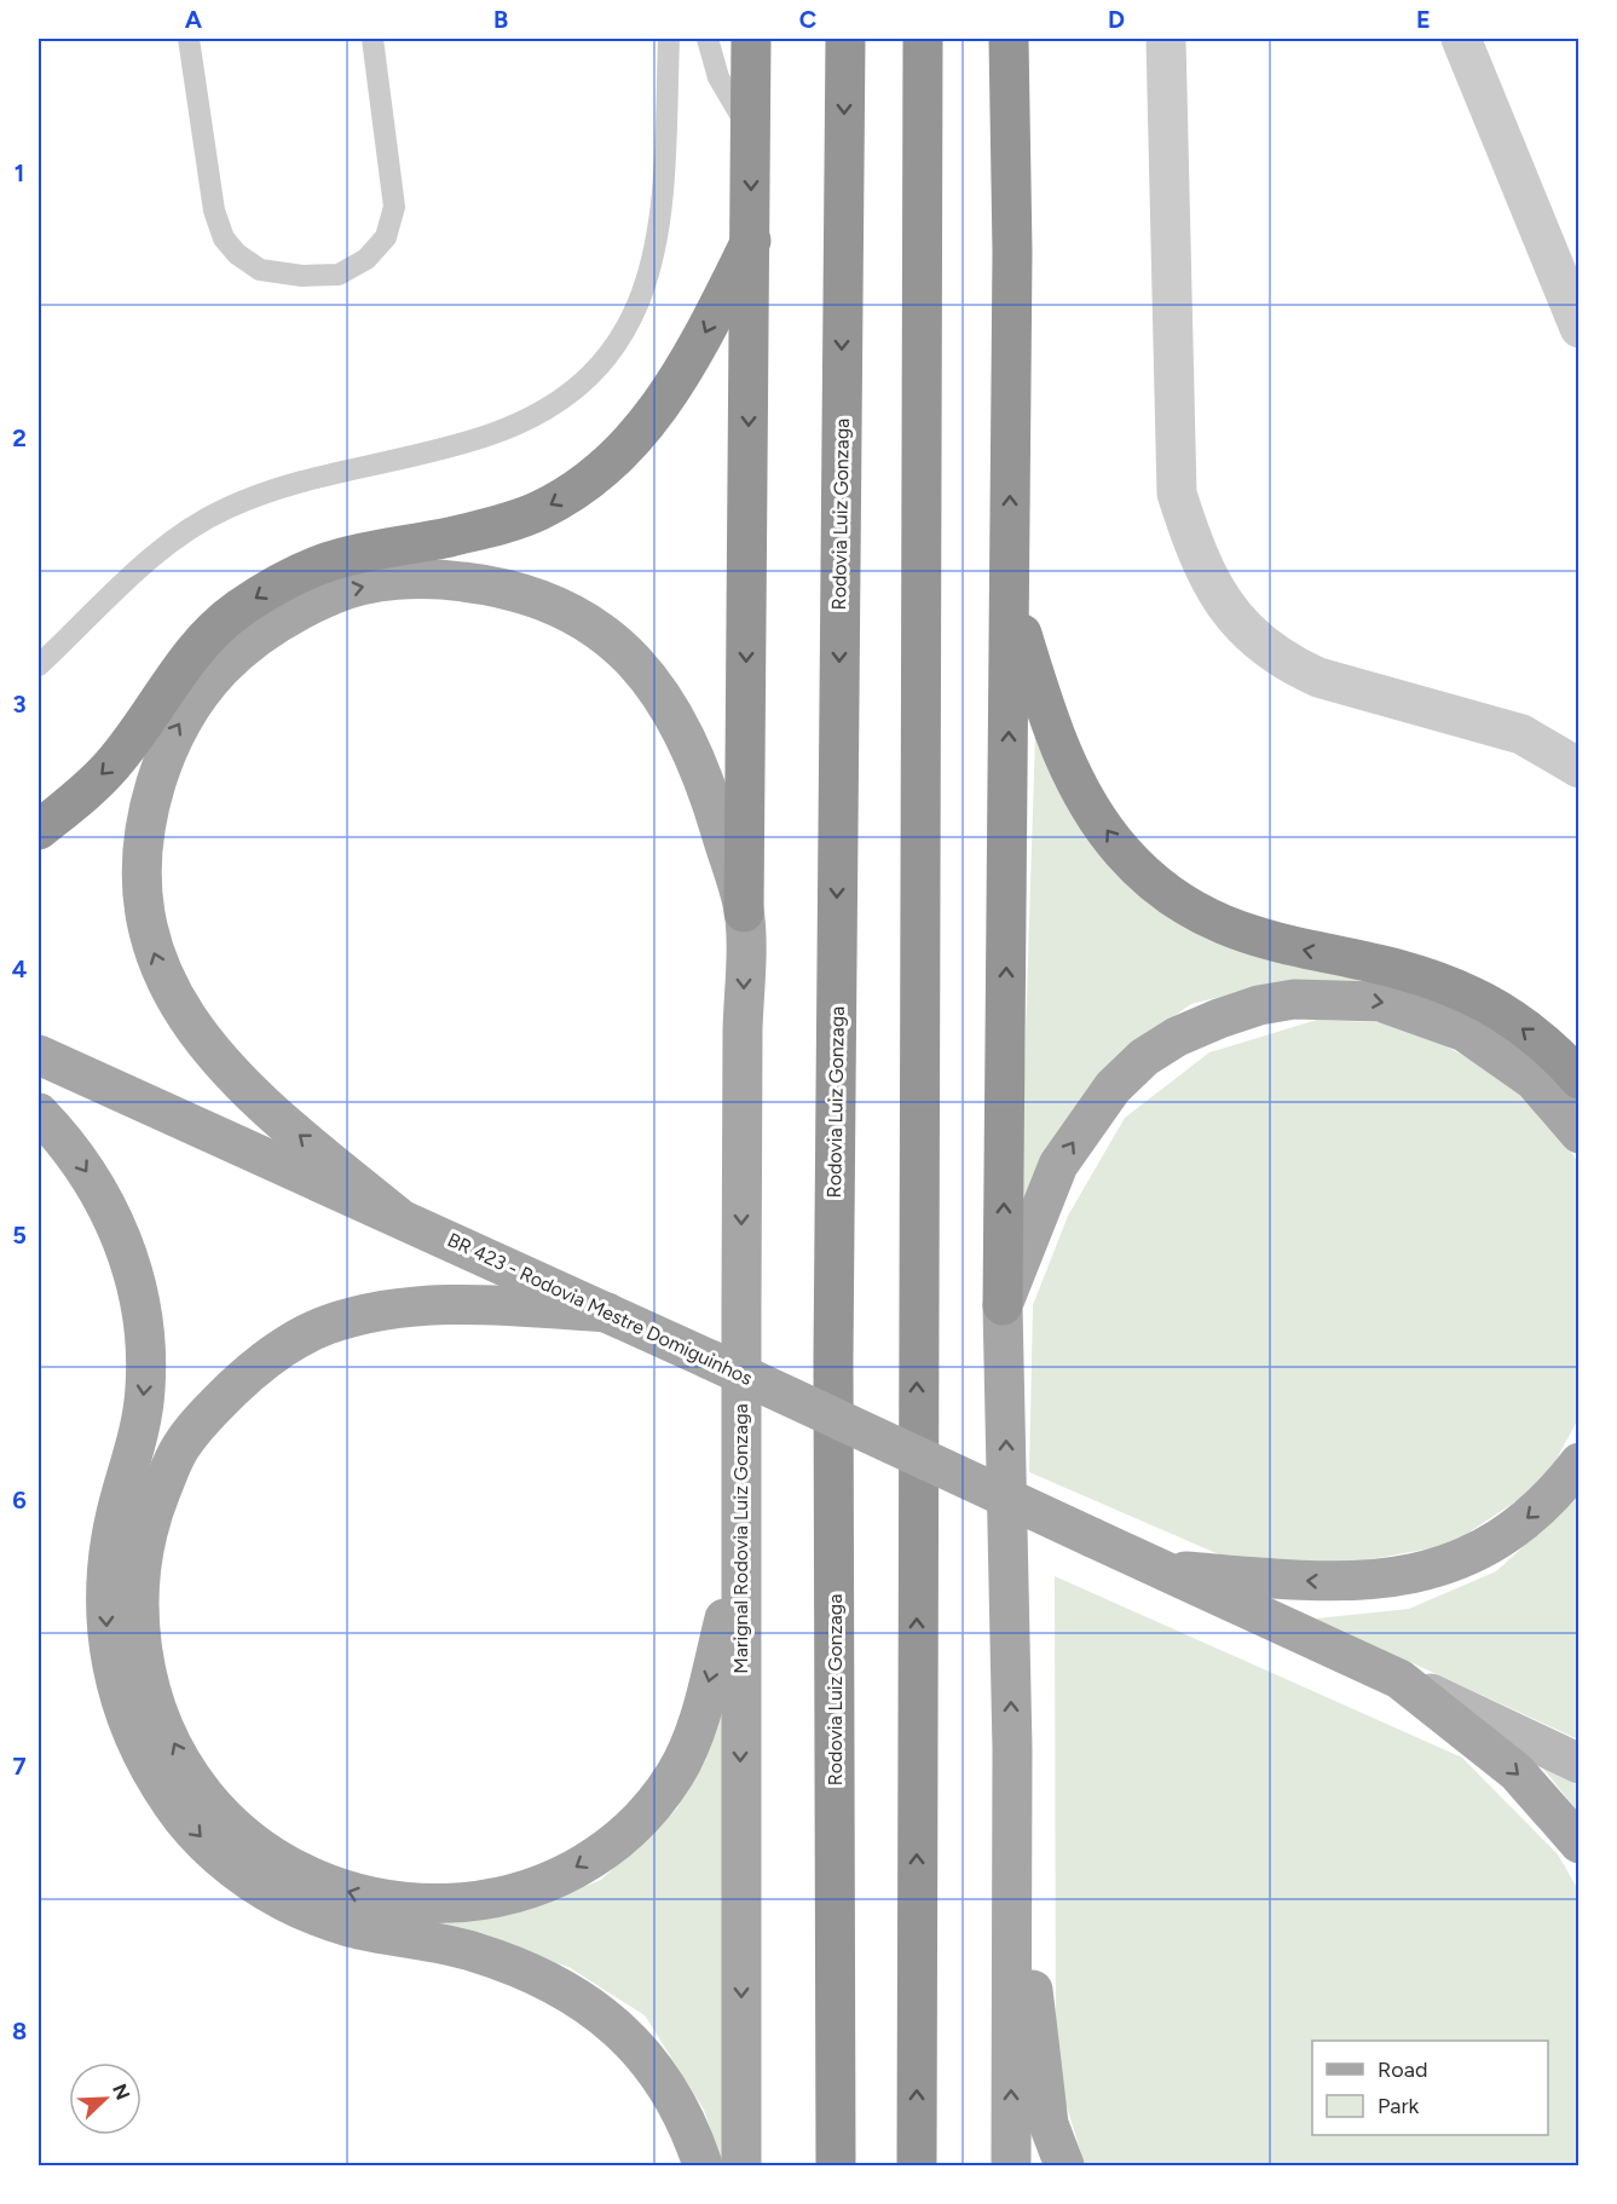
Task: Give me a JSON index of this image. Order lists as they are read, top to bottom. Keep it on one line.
{"streets":{"highway":["Rodovia Luiz Gonzaga"],"main road":["BR 423 - Rodovia Mestre Domiguinhos","Marignal Rodovia Luiz Gonzaga"]},"crossings":[["BR 423 - Rodovia Mestre Domiguinhos","Marignal Rodovia Luiz Gonzaga"]],"legend":["Road","Park"],"north":"top right","grid":{"columns":["A","B","C","D","E"],"rows":["1","2","3","4","5","6","7","8"]}}
